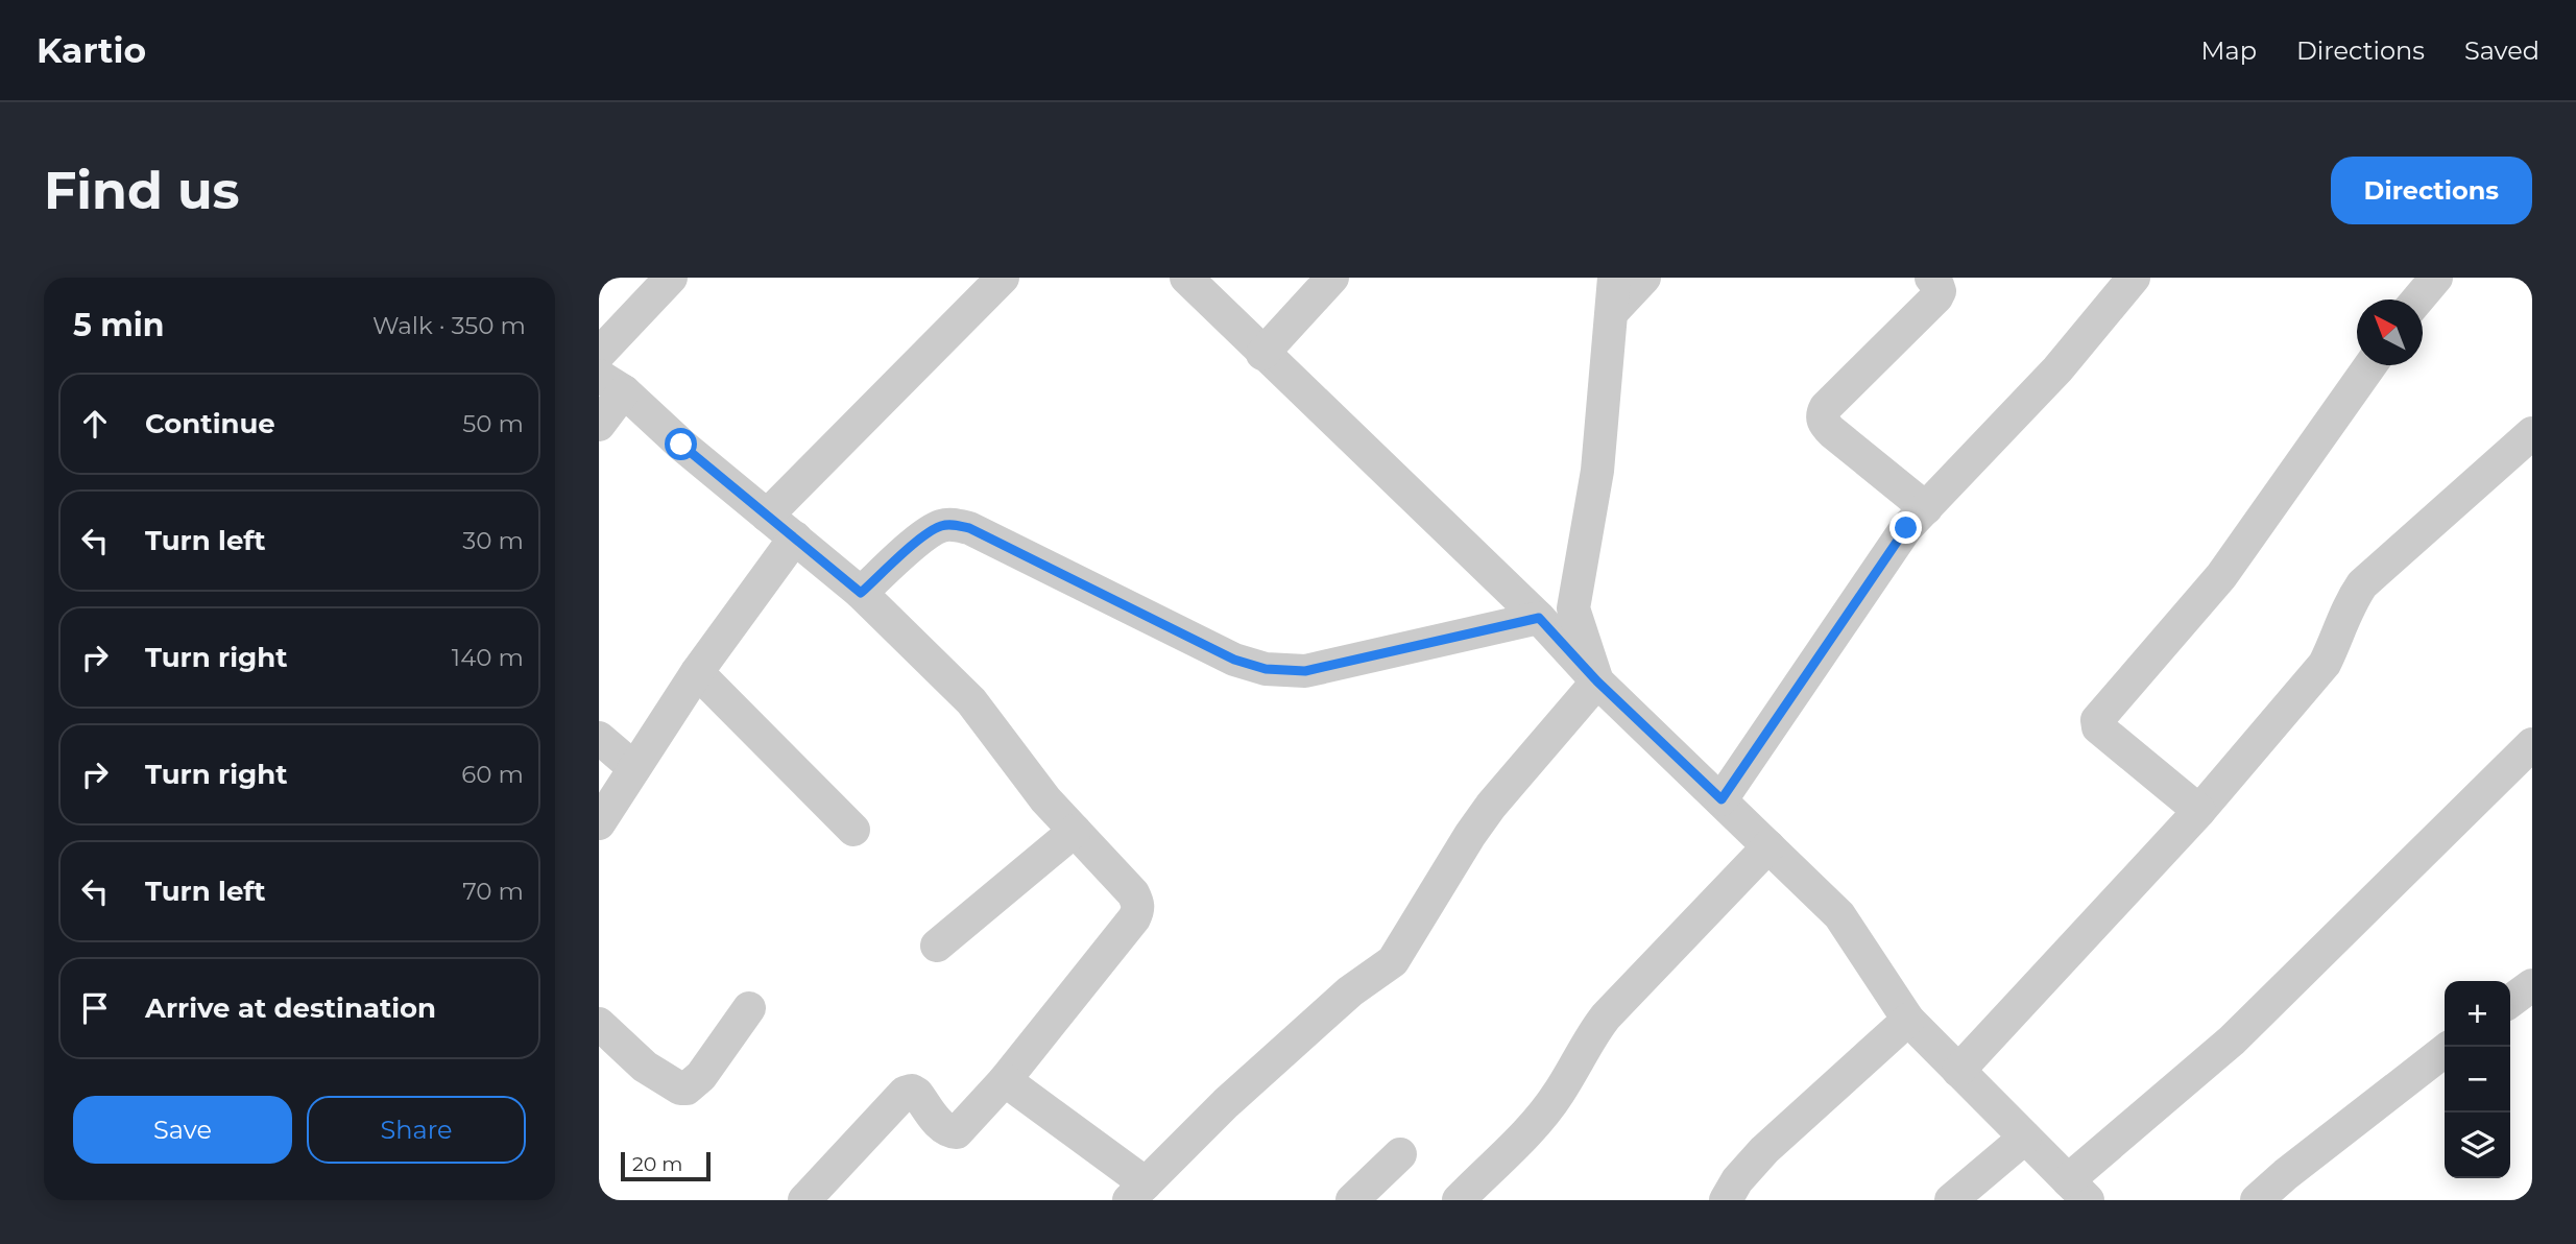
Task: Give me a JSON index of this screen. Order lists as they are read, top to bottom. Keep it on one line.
{"scale_bar":"20 m","north":"top left","page":{"header":"Kartio","nav":["Map","Directions","Saved"],"buttons":["Directions",["Save","Share"]],"title":"Find us","heading":["5 min","Walk · 350 m"],"list":[["Continue","50 m"],["Turn left","30 m"],["Turn right","140 m"],["Turn right","60 m"],["Turn left","70 m"],"Arrive at destination"],"map_buttons":["+","−"],"scale":"20 m"}}
